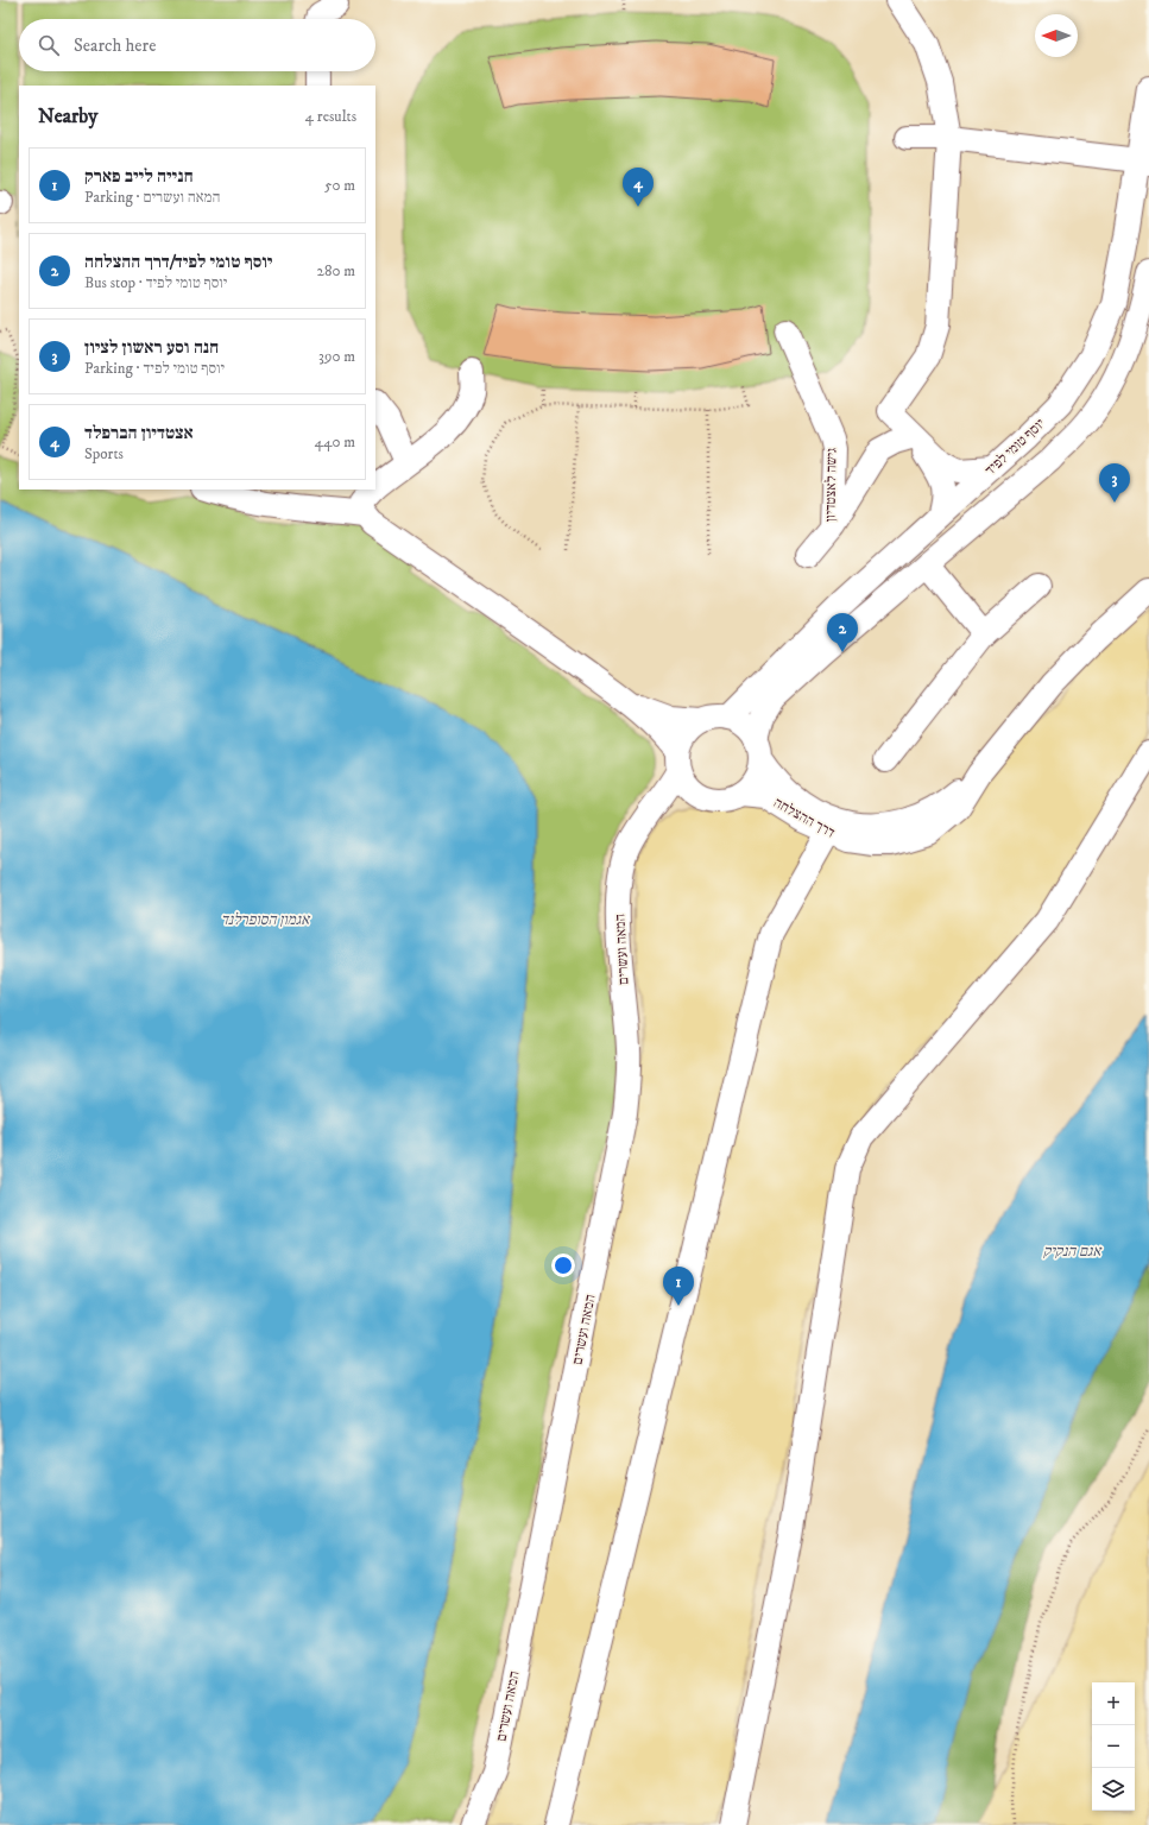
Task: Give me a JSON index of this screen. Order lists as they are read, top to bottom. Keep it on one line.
{"streets":{"street":["יוסף טומי לפיד","גישה לאצטדיון","דרך ההצלחה","המאה ועשרים"]},"crossings":[["יוסף טומי לפיד","דרך ההצלחה"],["יוסף טומי לפיד","המאה ועשרים"],["דרך ההצלחה","המאה ועשרים"]],"water":["אגמון הסופרלנד","אגם הנקיק"],"north":"left","page":{"search":"Search here","heading":["Nearby","4 results"],"list":[{"mark":"1","name":"חנייה לייב פארק","note":"Parking · המאה ועשרים","value":"50 m"},{"mark":"2","name":"יוסף טומי לפיד/דרך ההצלחה","note":"Bus stop · יוסף טומי לפיד","value":"280 m"},{"mark":"3","name":"חנה וסע ראשון לציון","note":"Parking · יוסף טומי לפיד","value":"390 m"},{"mark":"4","name":"אצטדיון הברפלד","note":"Sports","value":"440 m"}],"pins":["4","3","2","1"],"map_buttons":["+","−"]}}
